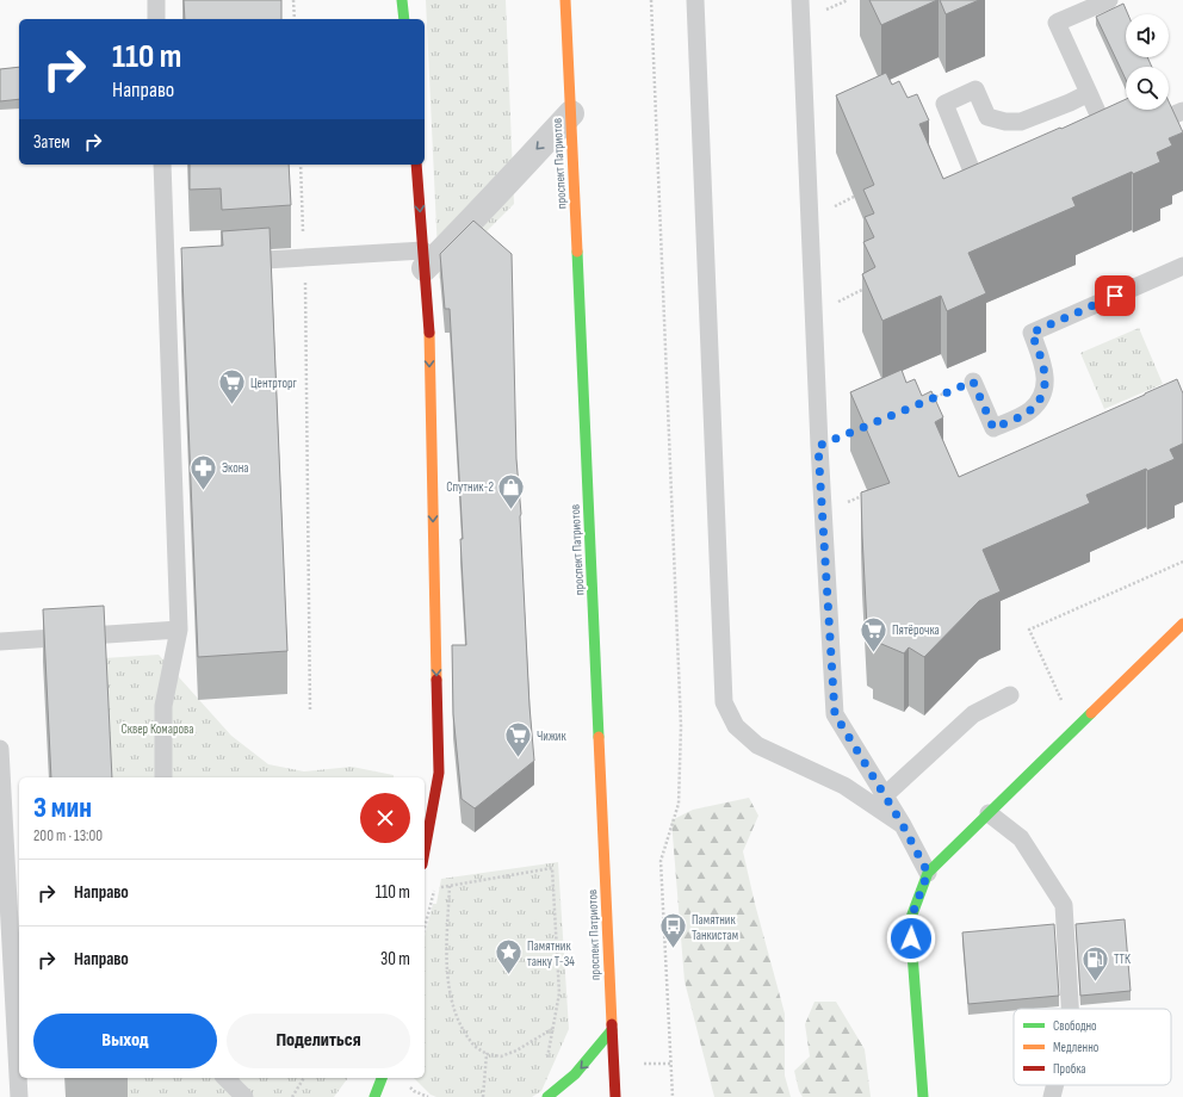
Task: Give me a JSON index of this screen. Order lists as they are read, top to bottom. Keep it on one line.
{"streets":{"main road":["проспект Патриотов"]},"parks":["Сквер Комарова"],"places":{"supermarket":["Центрторг","Пятёрочка","Чижик"],"pharmacy":["Экона"],"shop":["Спутник-2"],"bus stop":["Памятник Танкистам"],"place":["Памятник танку Т-34"],"fuel station":["ТТК"]},"legend":["Свободно","Медленно","Пробка"],"page":{"turn":["110 m","Направо"],"then":"Затем","heading":["3 мин","200 m · 13:00"],"list":[{"name":"Направо","value":"110 m"},{"name":"Направо","value":"30 m"}],"buttons":["Выход","Поделиться"]}}
